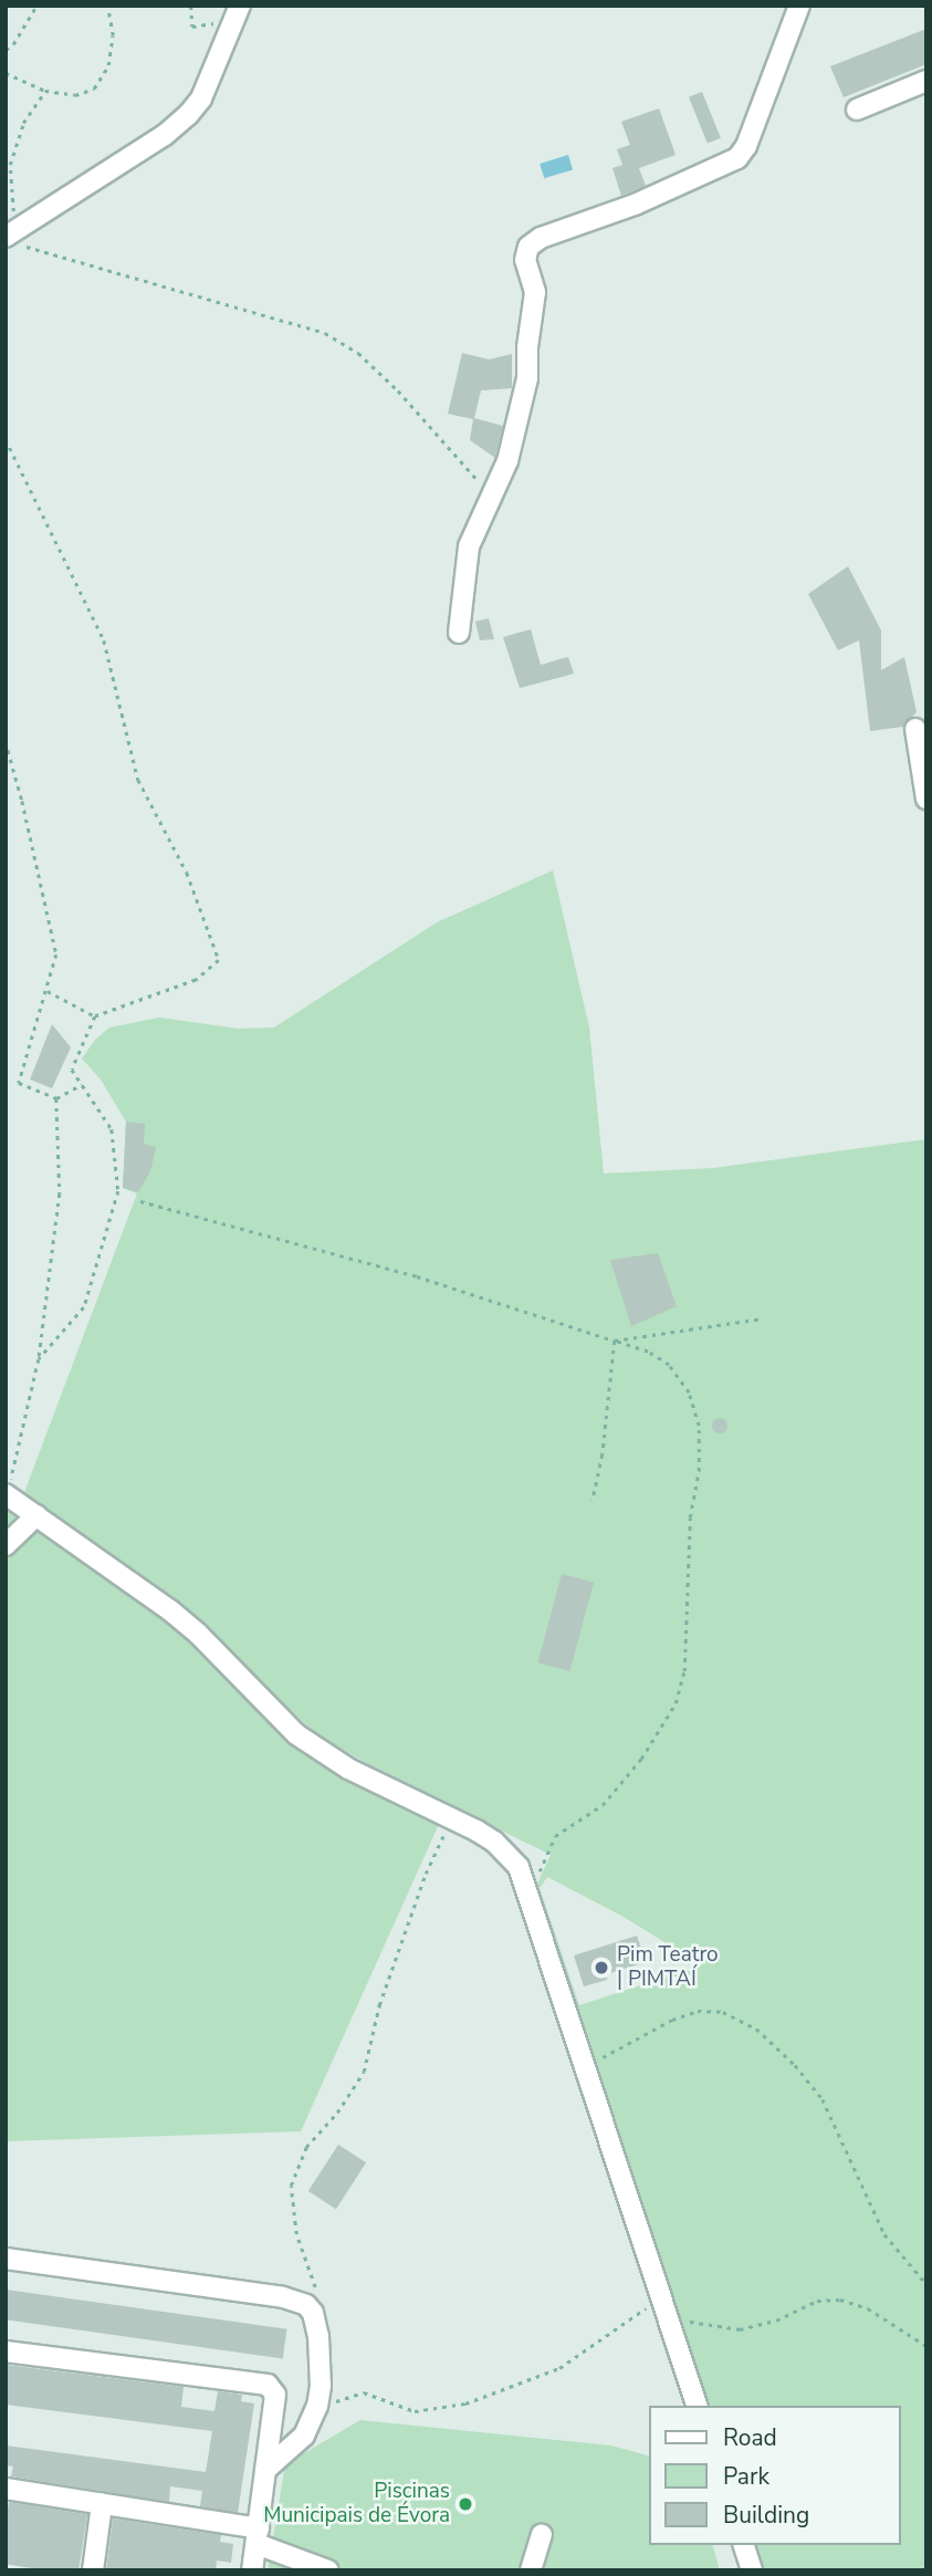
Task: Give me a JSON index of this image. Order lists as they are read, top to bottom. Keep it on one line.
{"places":["Pim Teatro | PIMTAÍ","Piscinas Municipais de Évora"],"legend":["Road","Park","Building"]}
